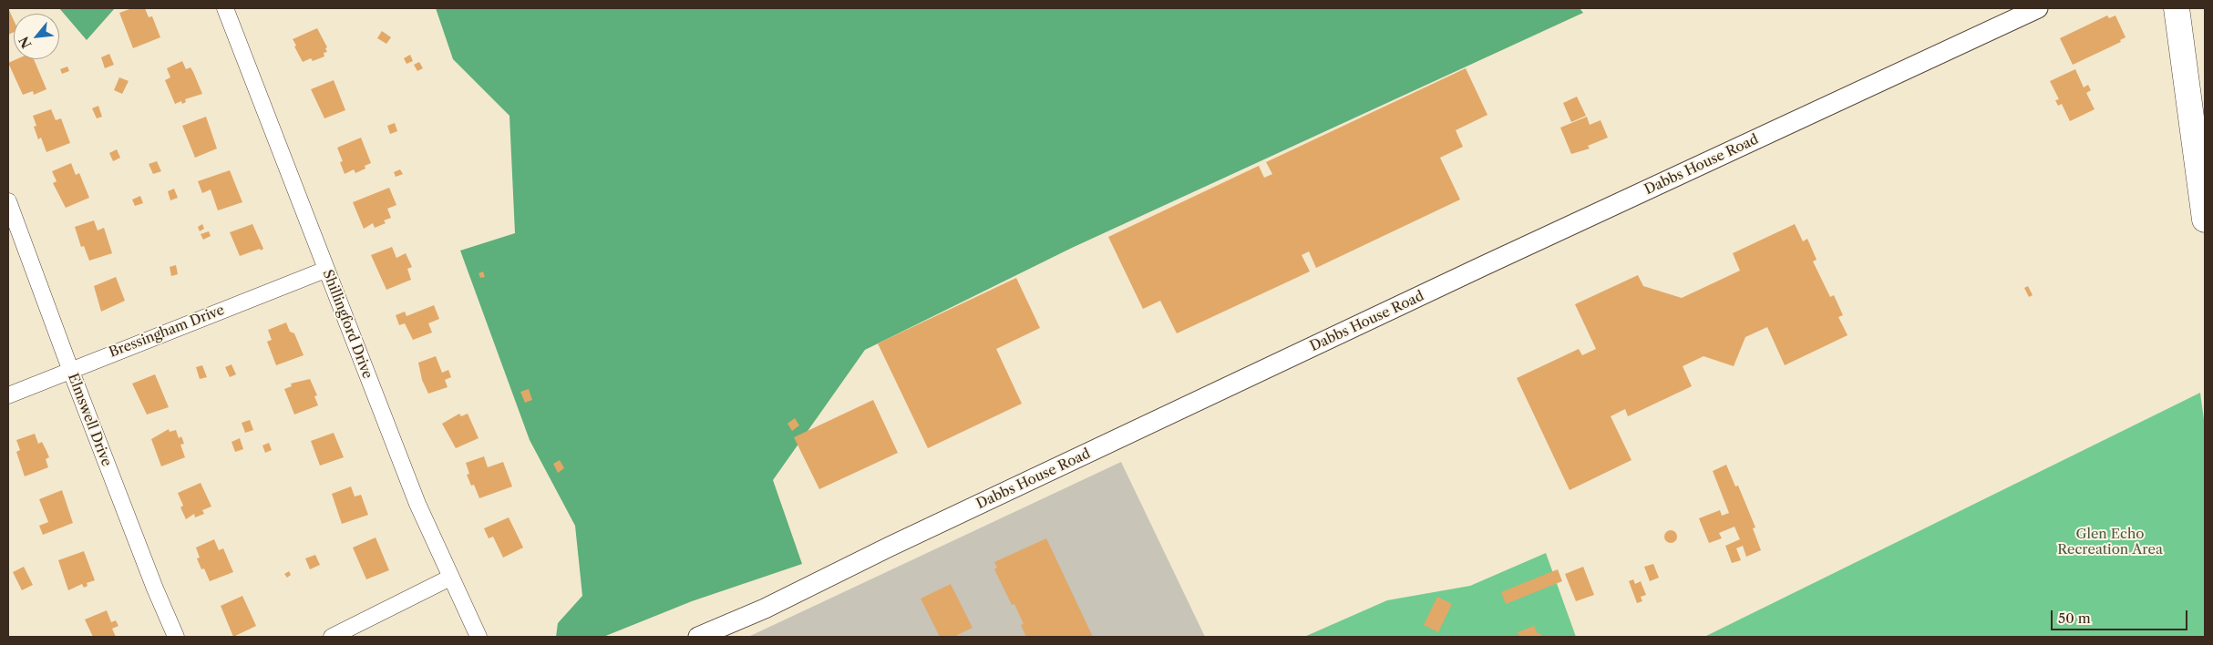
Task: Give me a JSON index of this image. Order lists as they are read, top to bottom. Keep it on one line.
{"streets":{"street":["Dabbs House Road","Shillingford Drive","Bressingham Drive","Elmswell Drive"]},"crossings":[["Shillingford Drive","Bressingham Drive"],["Bressingham Drive","Elmswell Drive"]],"parks":["Glen Echo Recreation Area"],"scale_bar":"50 m","north":"bottom left"}
